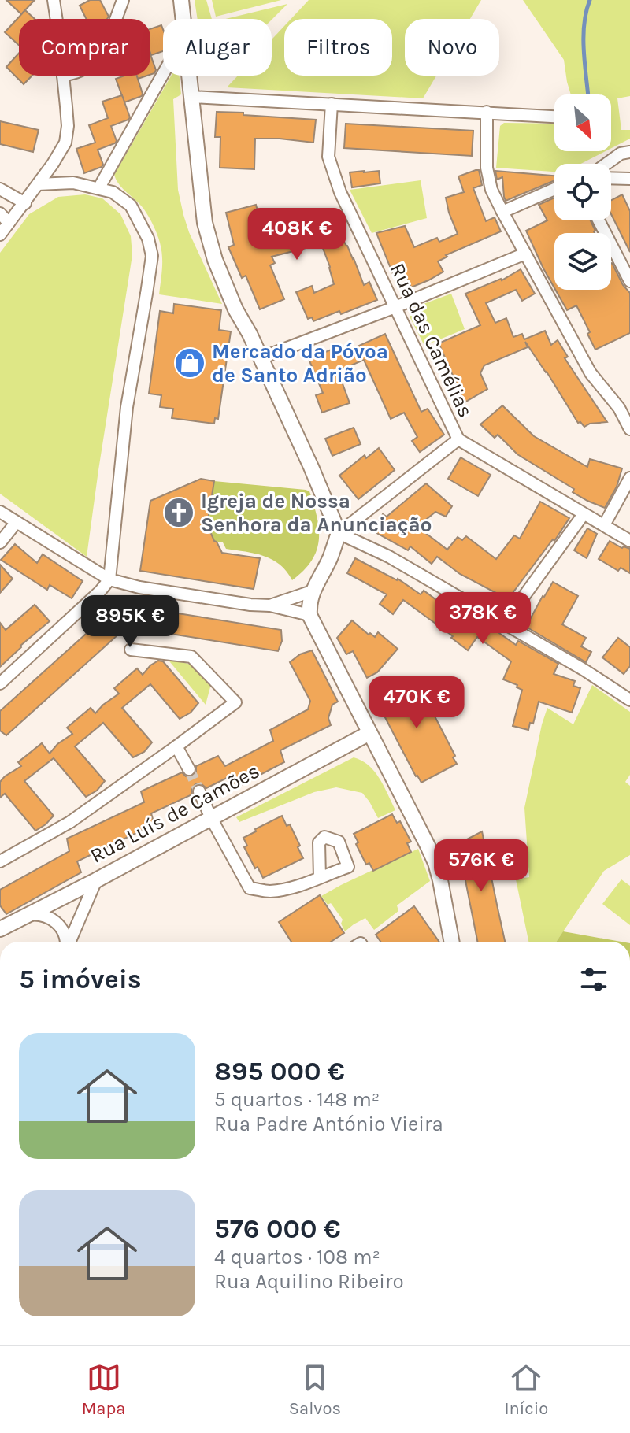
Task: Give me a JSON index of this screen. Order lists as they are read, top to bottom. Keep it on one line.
{"streets":{"street":["Rua das Camélias","Rua Luís de Camões"]},"places":{"shop":["Mercado da Póvoa de Santo Adrião"],"church":["Igreja de Nossa Senhora da Anunciação"]},"north":"bottom right","page":{"chip":["Comprar","Alugar","Filtros","Novo"],"price":["408K €","378K €","895K €","470K €","576K €"],"heading":"5 imóveis","list":[{"name":"895 000 €","note":"5 quartos · 148 m² · Rua Padre António Vieira"},{"name":"576 000 €","note":"4 quartos · 108 m² · Rua Aquilino Ribeiro"}],"tabs":["Mapa","Salvos","Início"]}}
